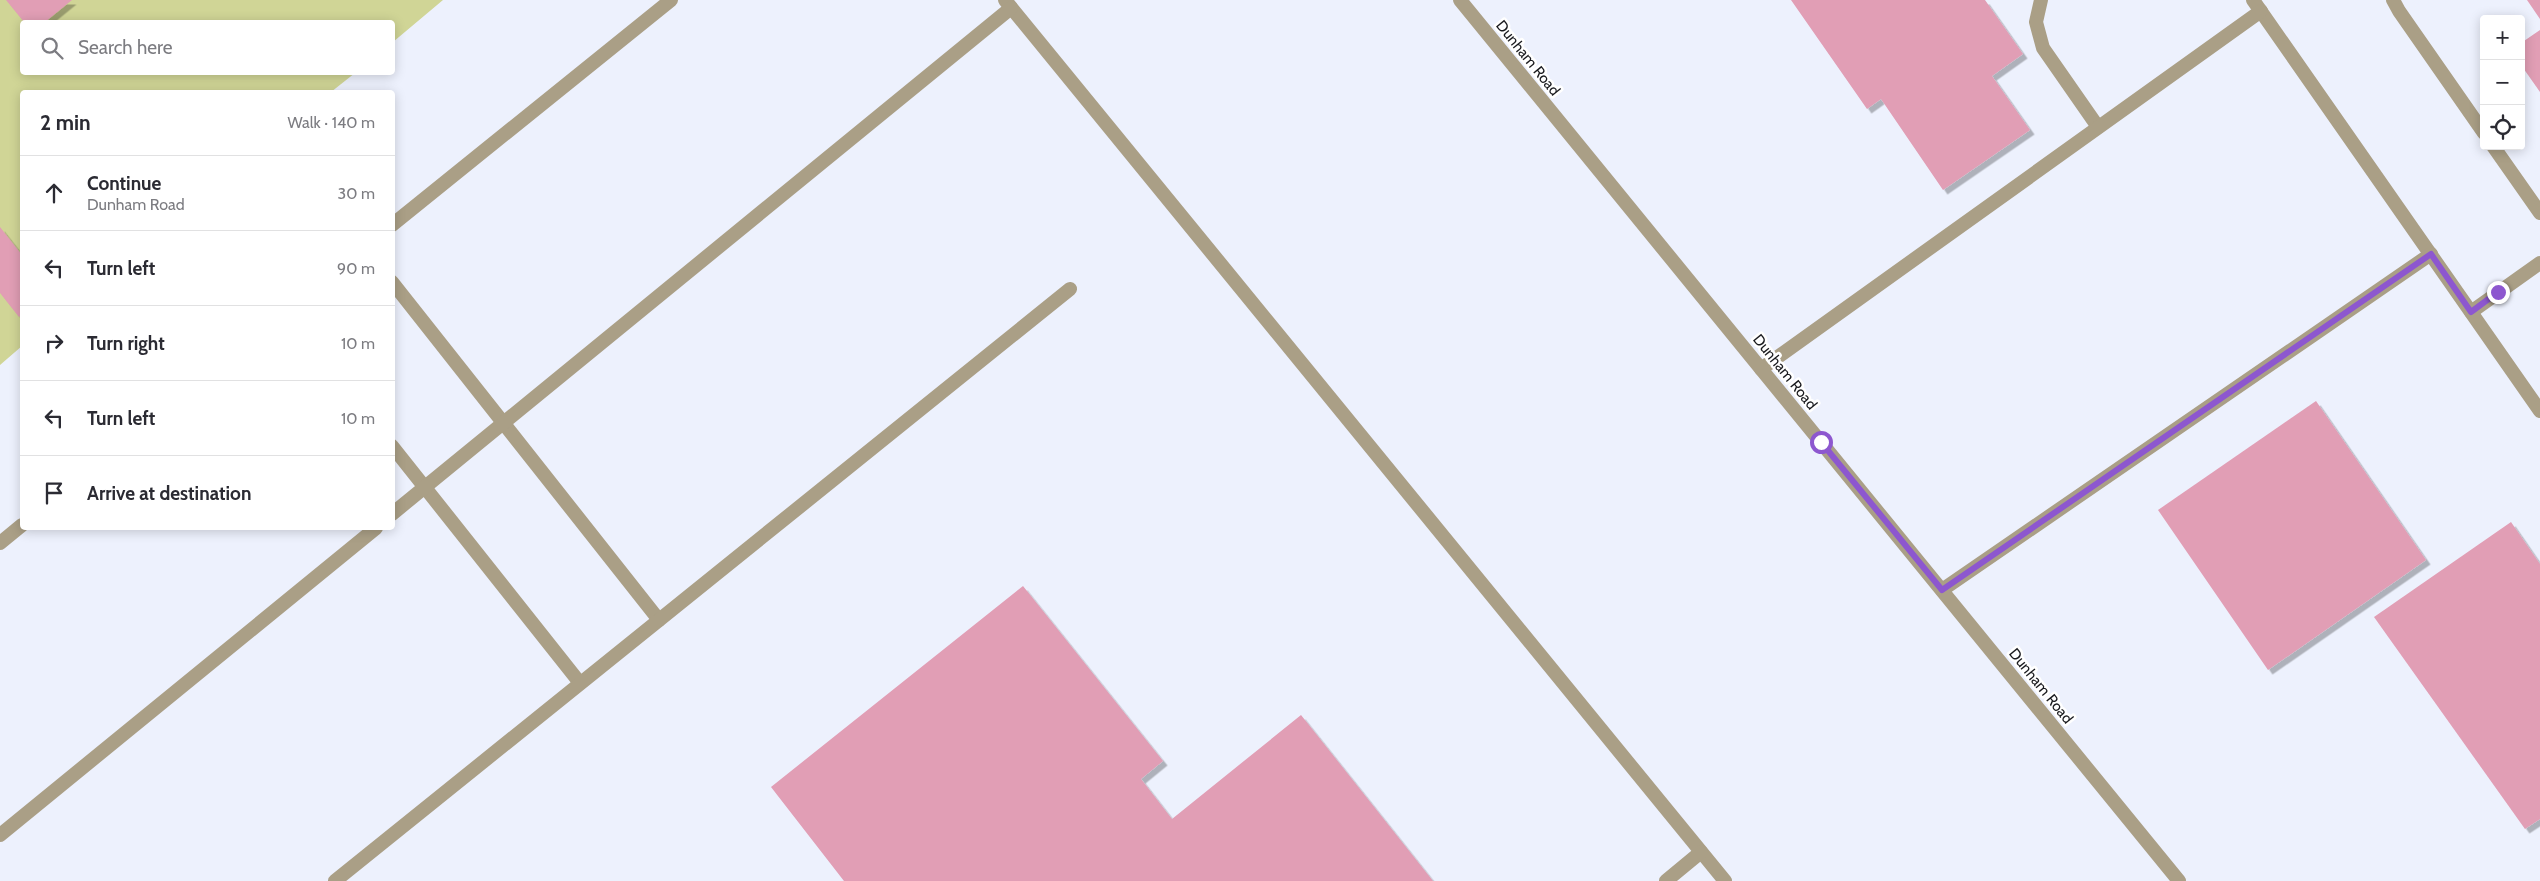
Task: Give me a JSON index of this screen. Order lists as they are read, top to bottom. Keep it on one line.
{"streets":{"street":["Dunham Road"]},"page":{"map_buttons":["+","−"],"search":"Search here","heading":["2 min","Walk · 140 m"],"list":[["Continue","Dunham Road","30 m"],["Turn left","90 m"],["Turn right","10 m"],["Turn left","10 m"],"Arrive at destination"]}}
